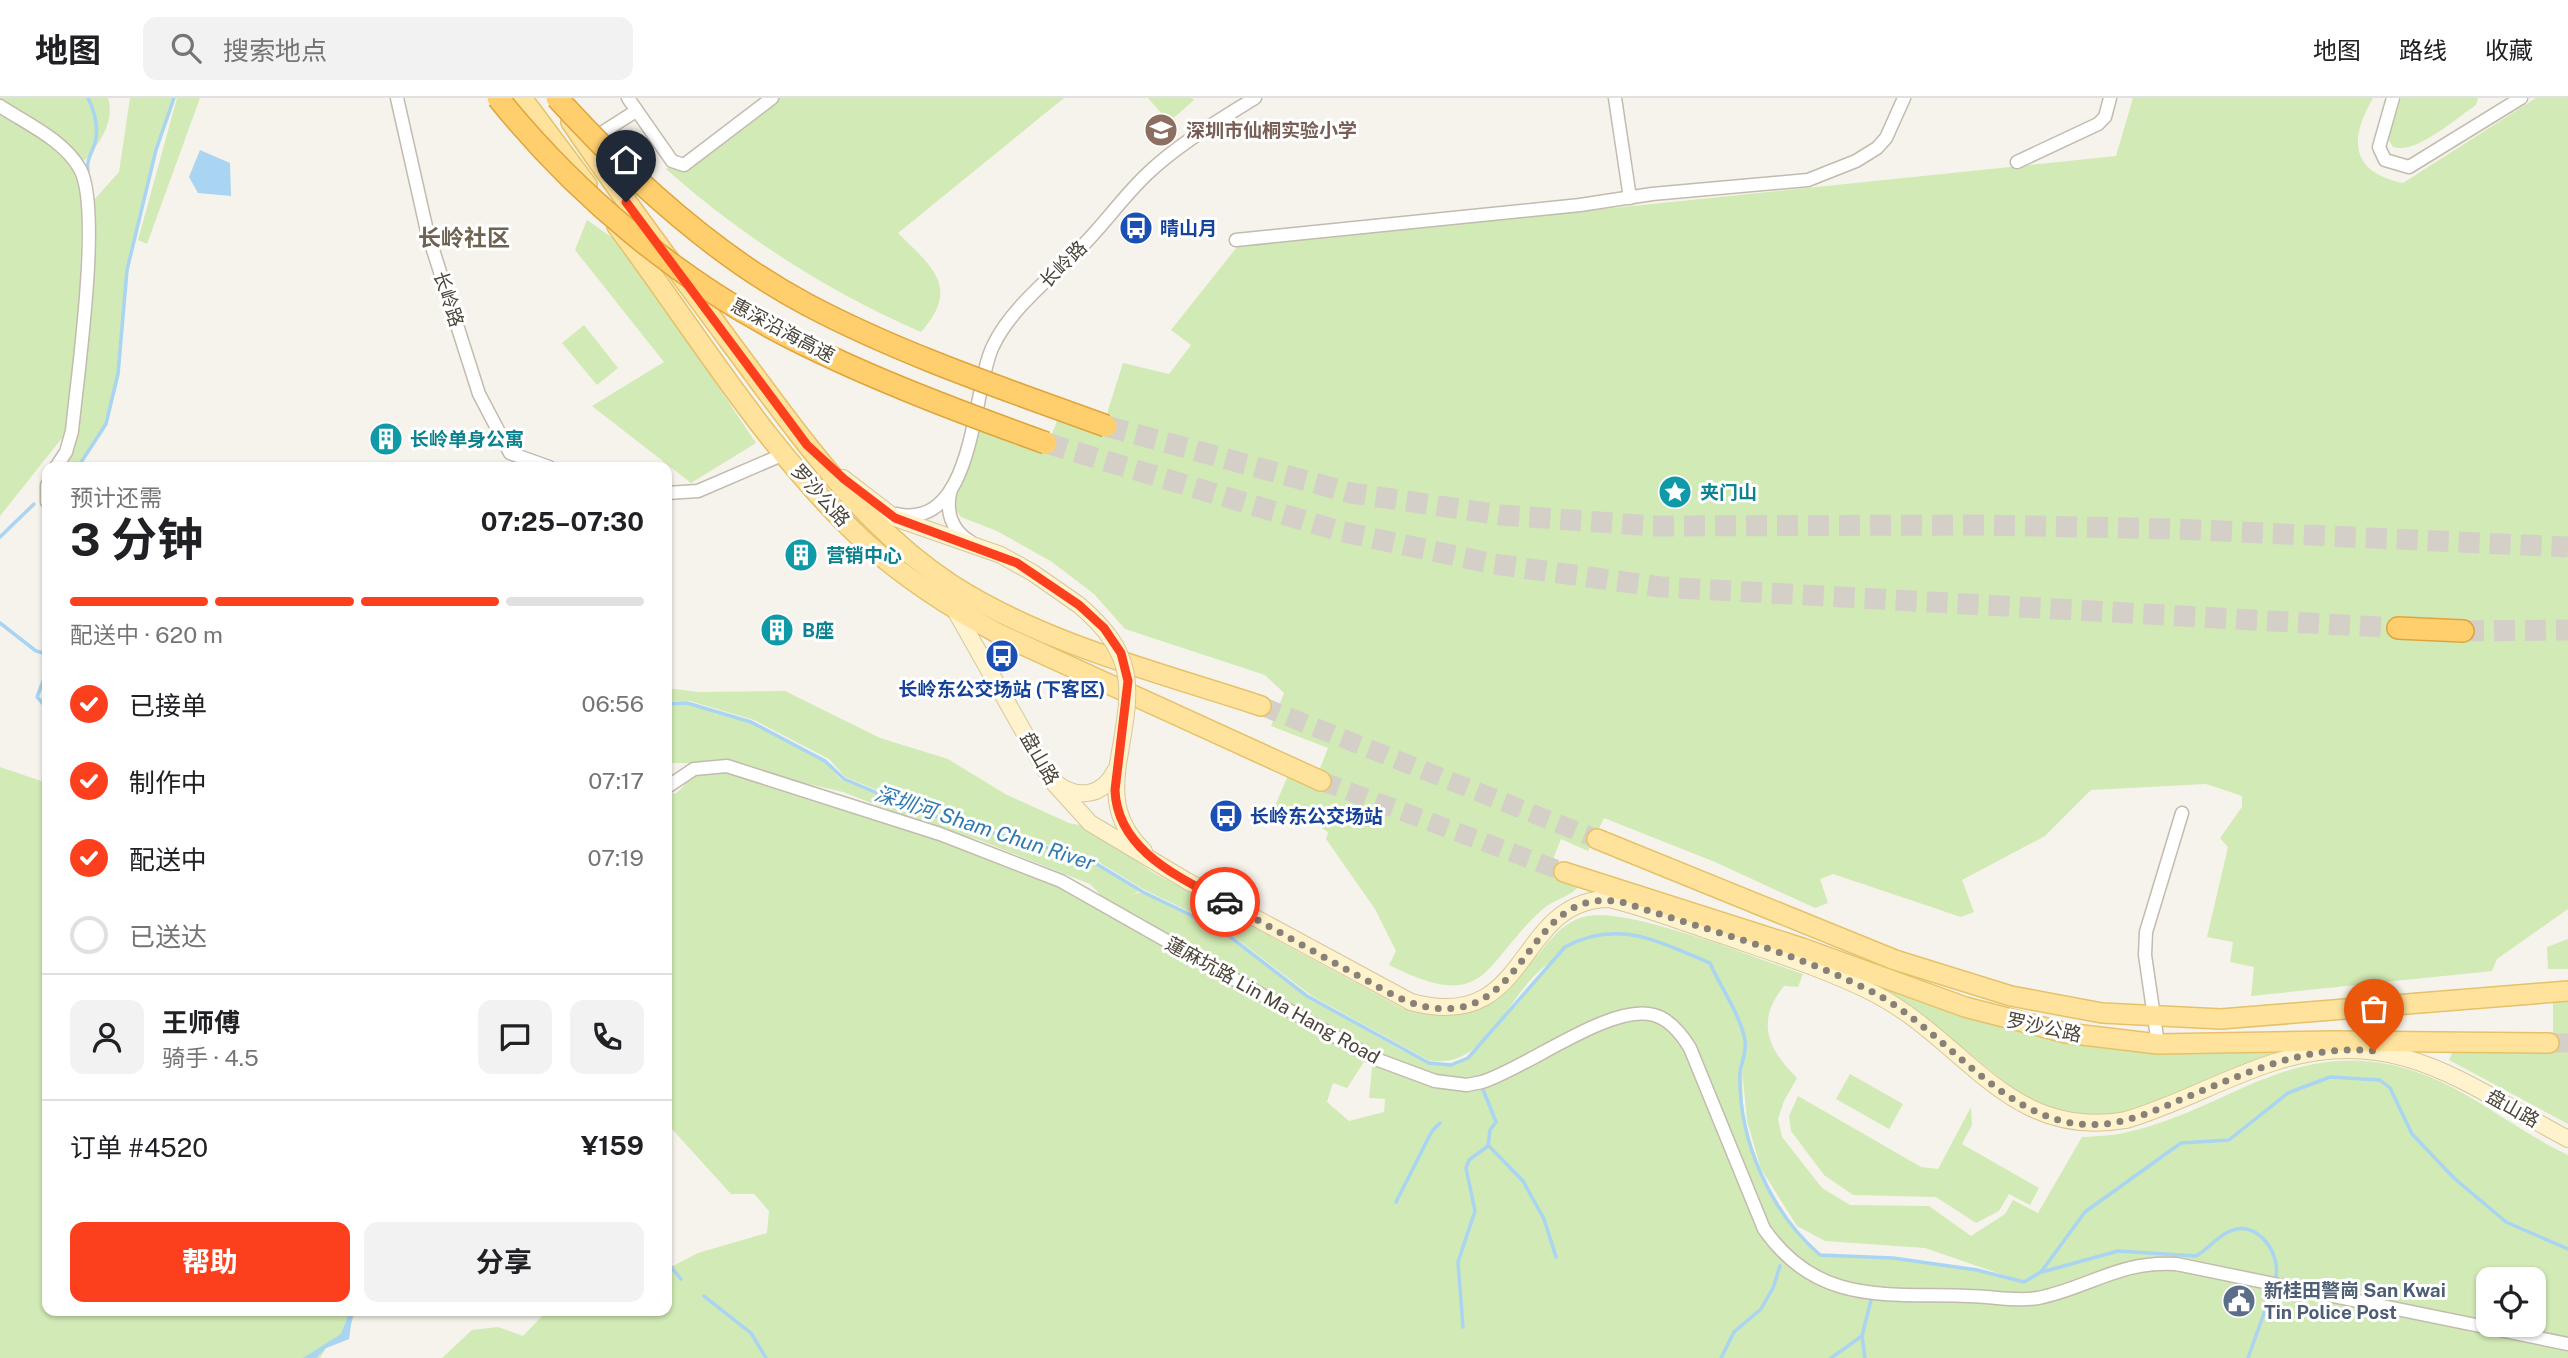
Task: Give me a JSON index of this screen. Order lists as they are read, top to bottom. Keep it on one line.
{"streets":{"highway":["惠深沿海高速"],"main road":["罗沙公路","盘山路"],"street":["长岭路","蓮麻坑路 Lin Ma Hang Road"]},"crossings":[["长岭路","盘山路"],["惠深沿海高速","罗沙公路"],["罗沙公路","盘山路"]],"districts":["长岭社区"],"water":["深圳河 Sham Chun River"],"places":{"school or university":["深圳市仙桐实验小学"],"bus stop":["晴山月","长岭东公交场站 (下客区)","长岭东公交场站"],"building":["长岭单身公寓","营销中心","B座"],"place":["夹门山"],"public building":["新桂田警崗 San Kwai Tin Police Post"]},"page":{"header":"地图","search":"搜索地点","nav":["地图","路线","收藏"],"heading":["3 分钟","预计还需","07:25–07:30"],"panel":["王师傅","骑手 · 4.5","订单 #4520","¥159"],"bar":"配送中 · 620 m","list":[["已接单","06:56"],["制作中","07:17"],["配送中","07:19"],"已送达"],"buttons":["帮助","分享"]}}
